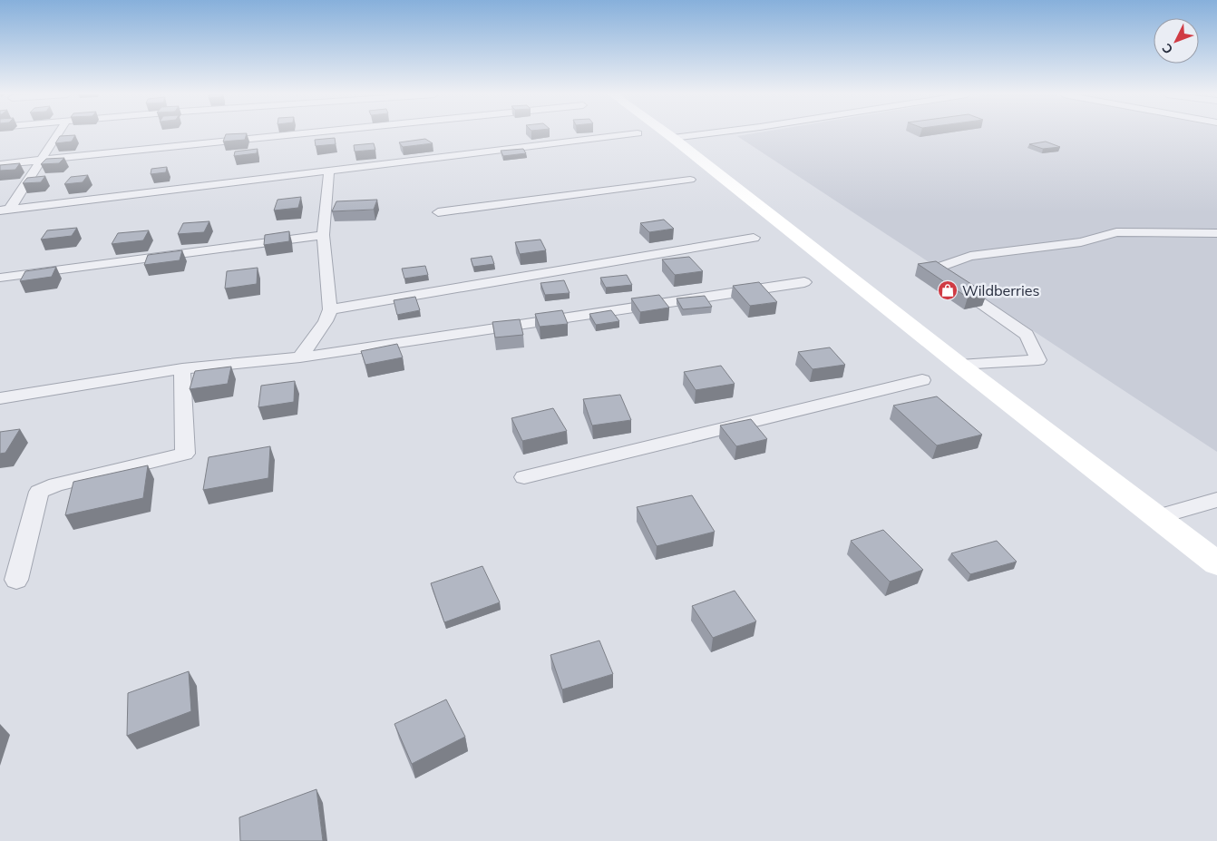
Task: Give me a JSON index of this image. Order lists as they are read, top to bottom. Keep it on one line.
{"places":{"shop":["Wildberries"]},"north":"bottom left"}
